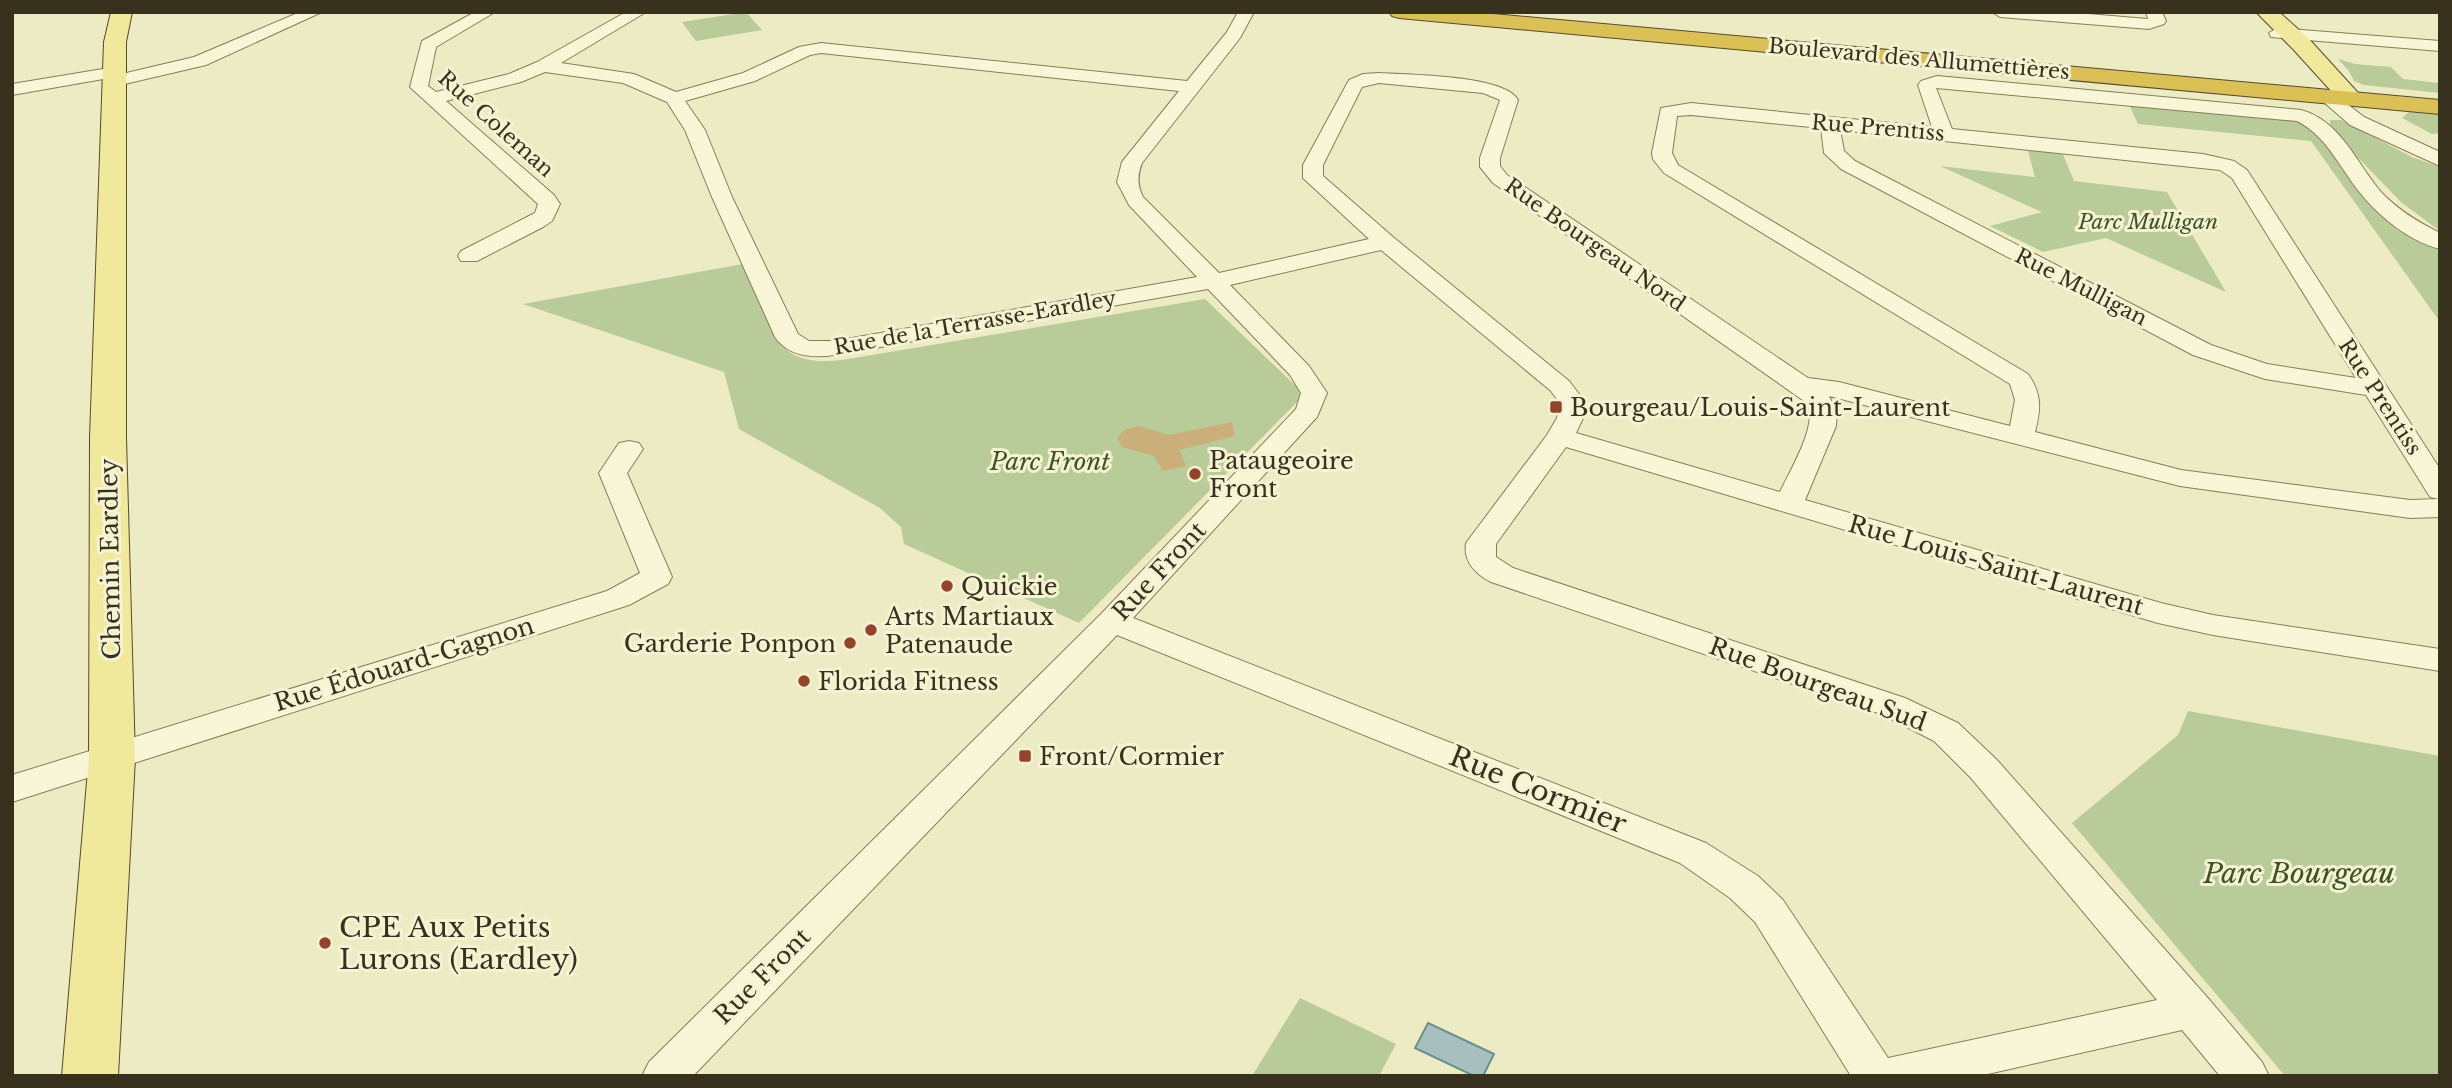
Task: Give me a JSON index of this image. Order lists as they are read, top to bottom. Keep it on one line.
{"streets":{"highway":["Boulevard des Allumettières"],"main road":["Chemin Eardley"],"street":["Rue Coleman","Rue Prentiss","Rue Bourgeau Nord","Rue Mulligan","Rue de la Terrasse-Eardley","Rue Louis-Saint-Laurent","Rue Front","Rue Édouard-Gagnon","Rue Bourgeau Sud","Rue Cormier"]},"crossings":[["Rue Prentiss","Rue Mulligan"],["Rue Bourgeau Nord","Rue de la Terrasse-Eardley"],["Rue Bourgeau Nord","Rue Louis-Saint-Laurent"],["Rue Bourgeau Nord","Rue Bourgeau Sud"],["Rue de la Terrasse-Eardley","Rue Front"],["Chemin Eardley","Rue Édouard-Gagnon"],["Rue Louis-Saint-Laurent","Rue Bourgeau Sud"],["Rue Front","Rue Cormier"]],"parks":["Parc Mulligan","Parc Front","Parc Bourgeau"],"places":{"transit":["Bourgeau/Louis-Saint-Laurent","Front/Cormier"],"other":["Pataugeoire Front","Quickie","Arts Martiaux Patenaude","Garderie Ponpon","Florida Fitness","CPE Aux Petits Lurons (Eardley)"]}}
